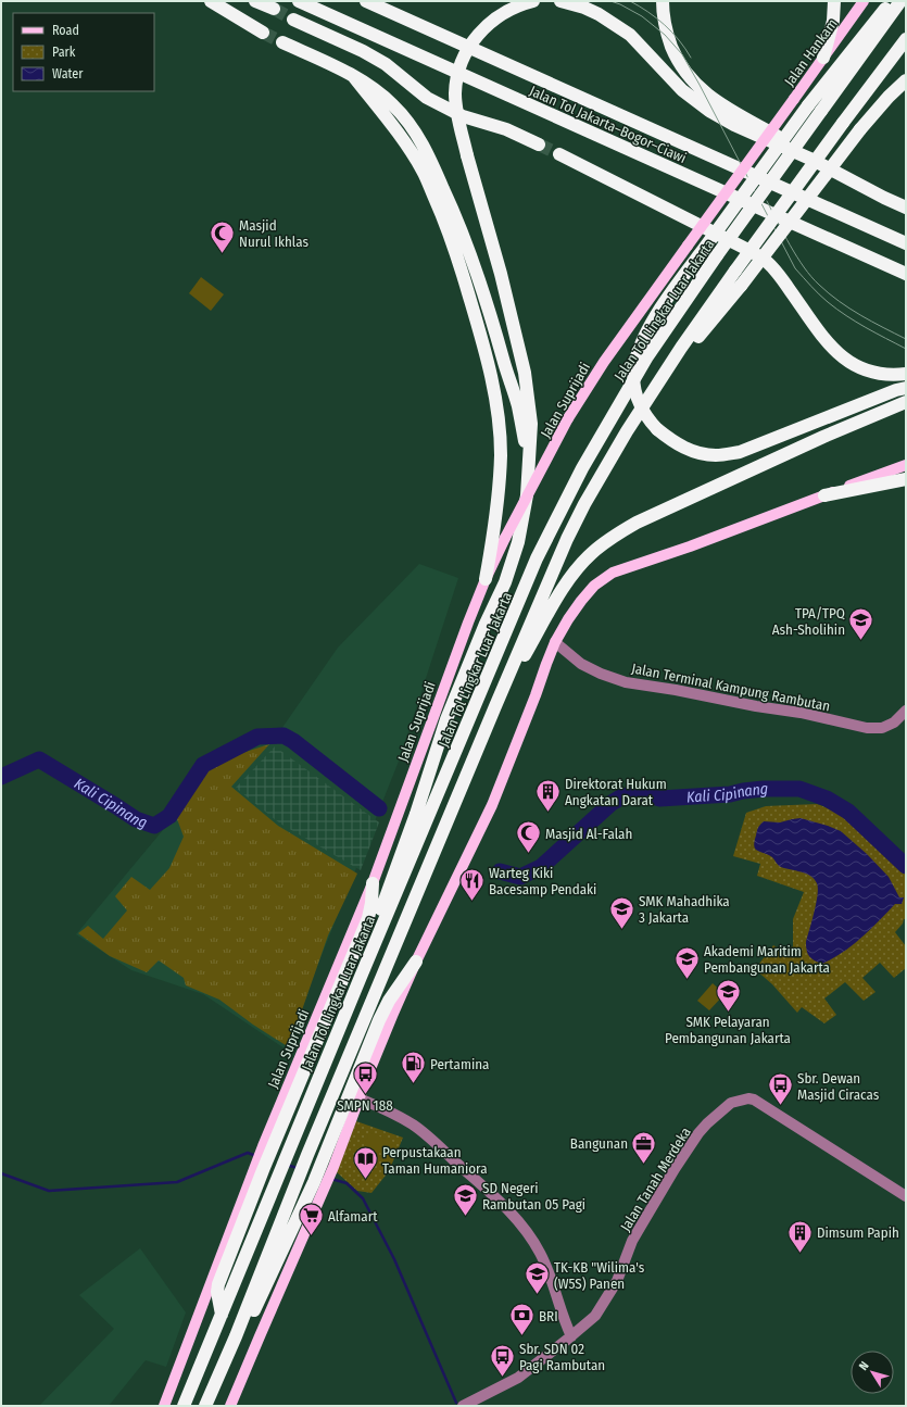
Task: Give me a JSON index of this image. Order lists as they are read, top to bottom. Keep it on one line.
{"streets":{"highway":["Jalan Tol Jakarta–Bogor–Ciawi","Jalan Tol Lingkar Luar Jakarta"],"main road":["Jalan Hankam","Jalan Suprijadi"],"street":["Jalan Terminal Kampung Rambutan","Jalan Tanah Merdeka"]},"crossings":[["Jalan Hankam","Jalan Suprijadi"]],"water":["Kali Cipinang"],"places":{"mosque":["Masjid Nurul Ikhlas","Masjid Al-Falah"],"school or university":["TPA/TPQ Ash-Sholihin","SMK Mahadhika 3 Jakarta","Akademi Maritim Pembangunan Jakarta","SMK Pelayaran Pembangunan Jakarta","SD Negeri Rambutan 05 Pagi","TK-KB \"Wilima's (W5S) Panen"],"building":["Direktorat Hukum Angkatan Darat","Dimsum Papih"],"restaurant":["Warteg Kiki Bacesamp Pendaki"],"fuel station":["Pertamina"],"bus stop":["SMPN 188","Sbr. Dewan Masjid Ciracas","Sbr. SDN 02 Pagi Rambutan"],"office":["Bangunan"],"library":["Perpustakaan Taman Humaniora"],"supermarket":["Alfamart"],"bank":["BRI"]},"legend":["Road","Park","Water"],"north":"top left"}
